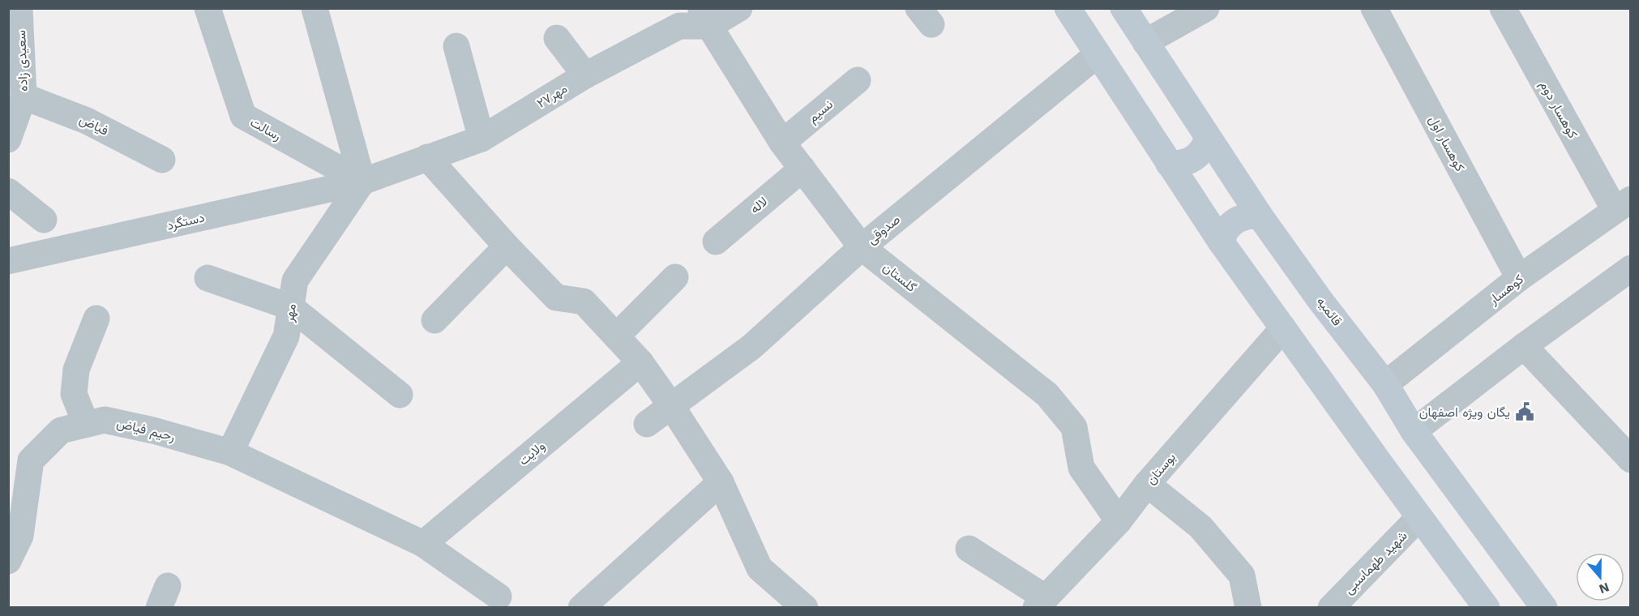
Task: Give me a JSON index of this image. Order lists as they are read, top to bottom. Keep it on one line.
{"streets":{"main road":["قائمیه"],"street":["سعیدی زاده","مهر۲۷","کوهسار دوم","نسیم","فیاض","رسالت","کوهسار اول","لاله","دستگرد","صدوقی","گلستان","کوهسار","مهر","رحیم فیاض","ولایت","بوستان","شهید طهماسبی"]},"crossings":[["سعیدی زاده","فیاض"],["مهر۲۷","رسالت"],["مهر۲۷","دستگرد"],["مهر۲۷","گلستان"],["مهر۲۷","مهر"],["کوهسار دوم","کوهسار"],["نسیم","گلستان"],["رسالت","دستگرد"],["رسالت","مهر"],["کوهسار اول","کوهسار"],["لاله","گلستان"],["دستگرد","مهر"],["صدوقی","گلستان"],["گلستان","بوستان"],["کوهسار","قائمیه"],["مهر","رحیم فیاض"]],"places":{"public building":["یگان ویژه اصفهان"]},"north":"bottom"}
